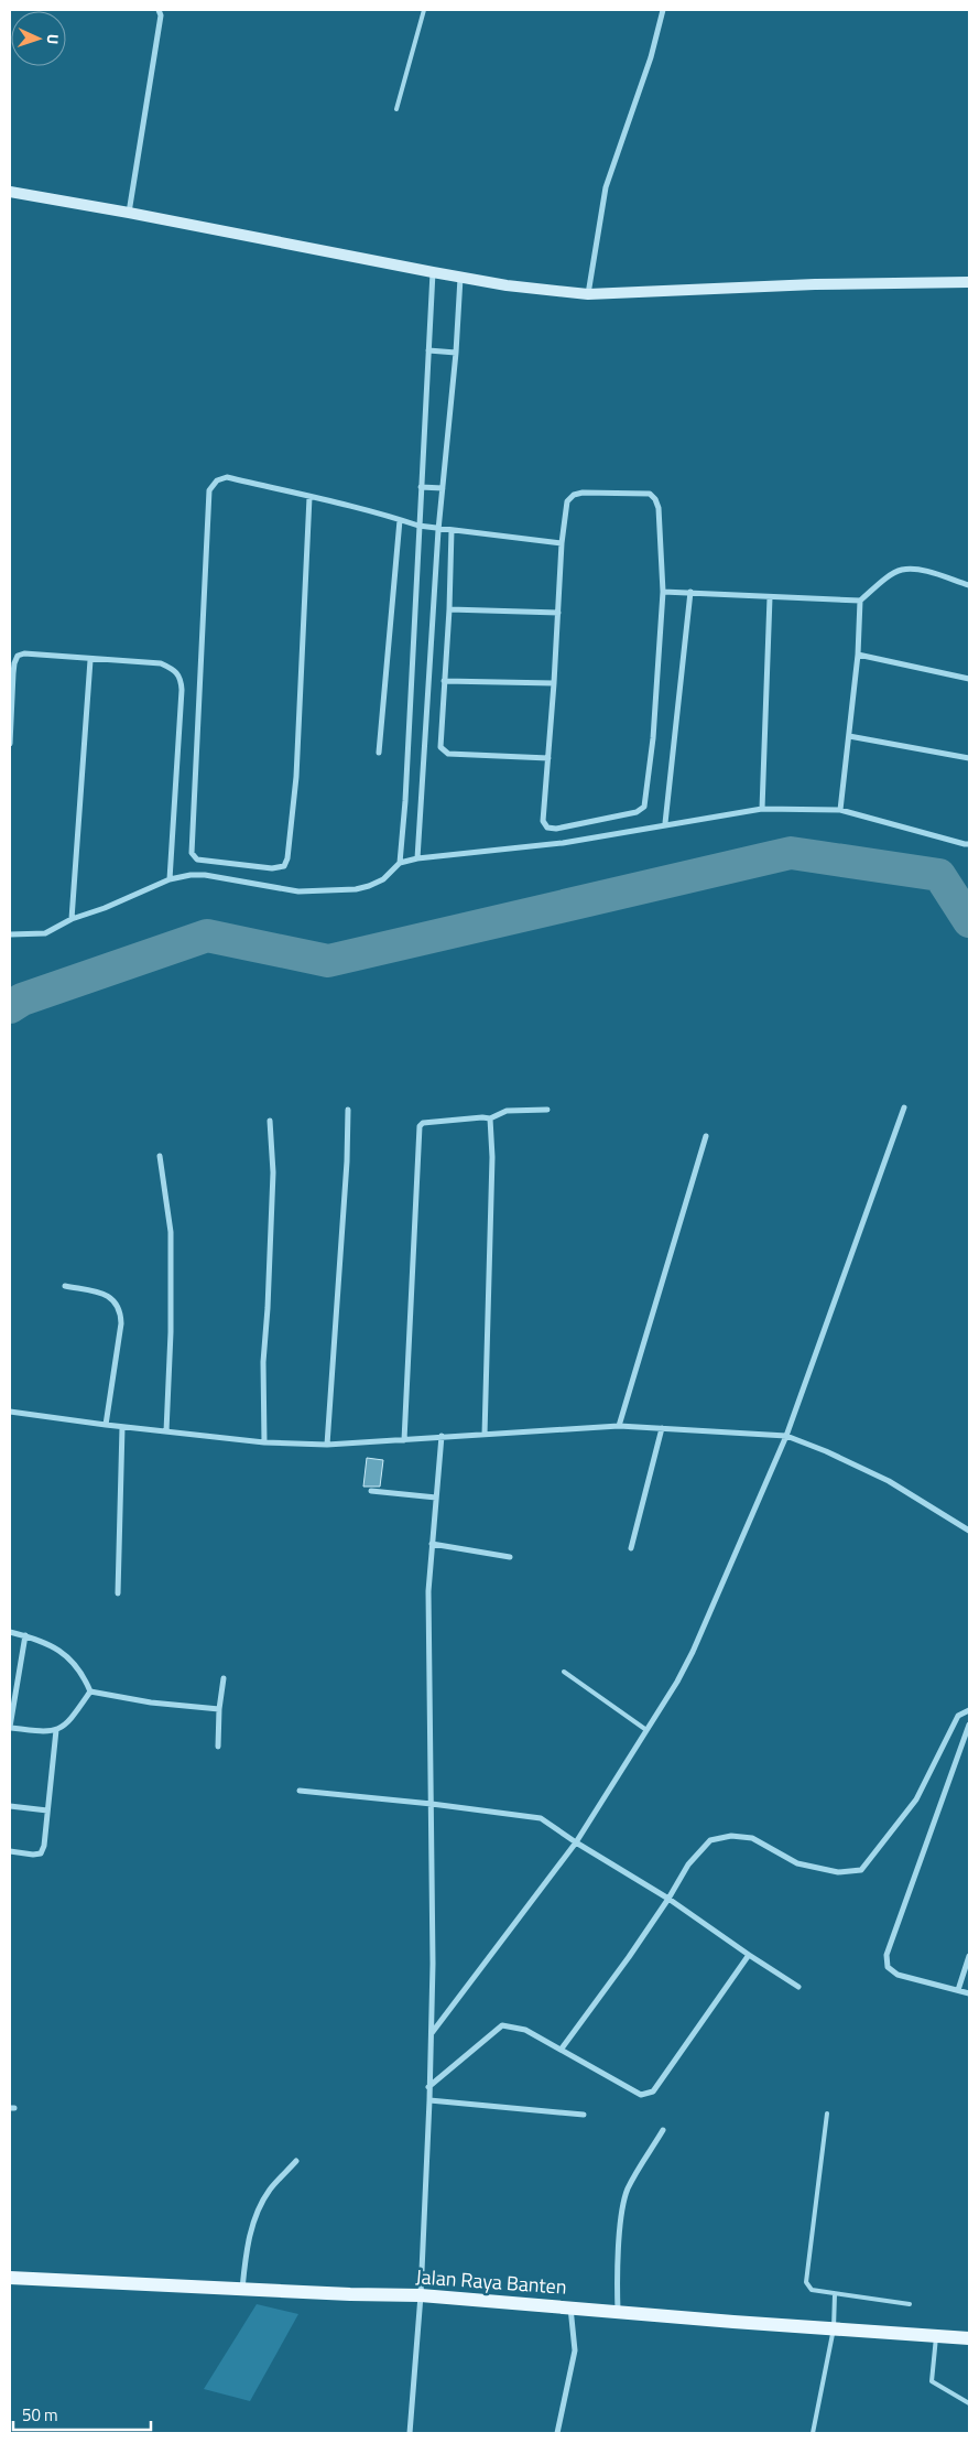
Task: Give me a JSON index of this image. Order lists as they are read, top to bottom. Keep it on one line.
{"streets":{"main road":["Jalan Raya Banten"]},"scale_bar":"50 m","north":"right"}
